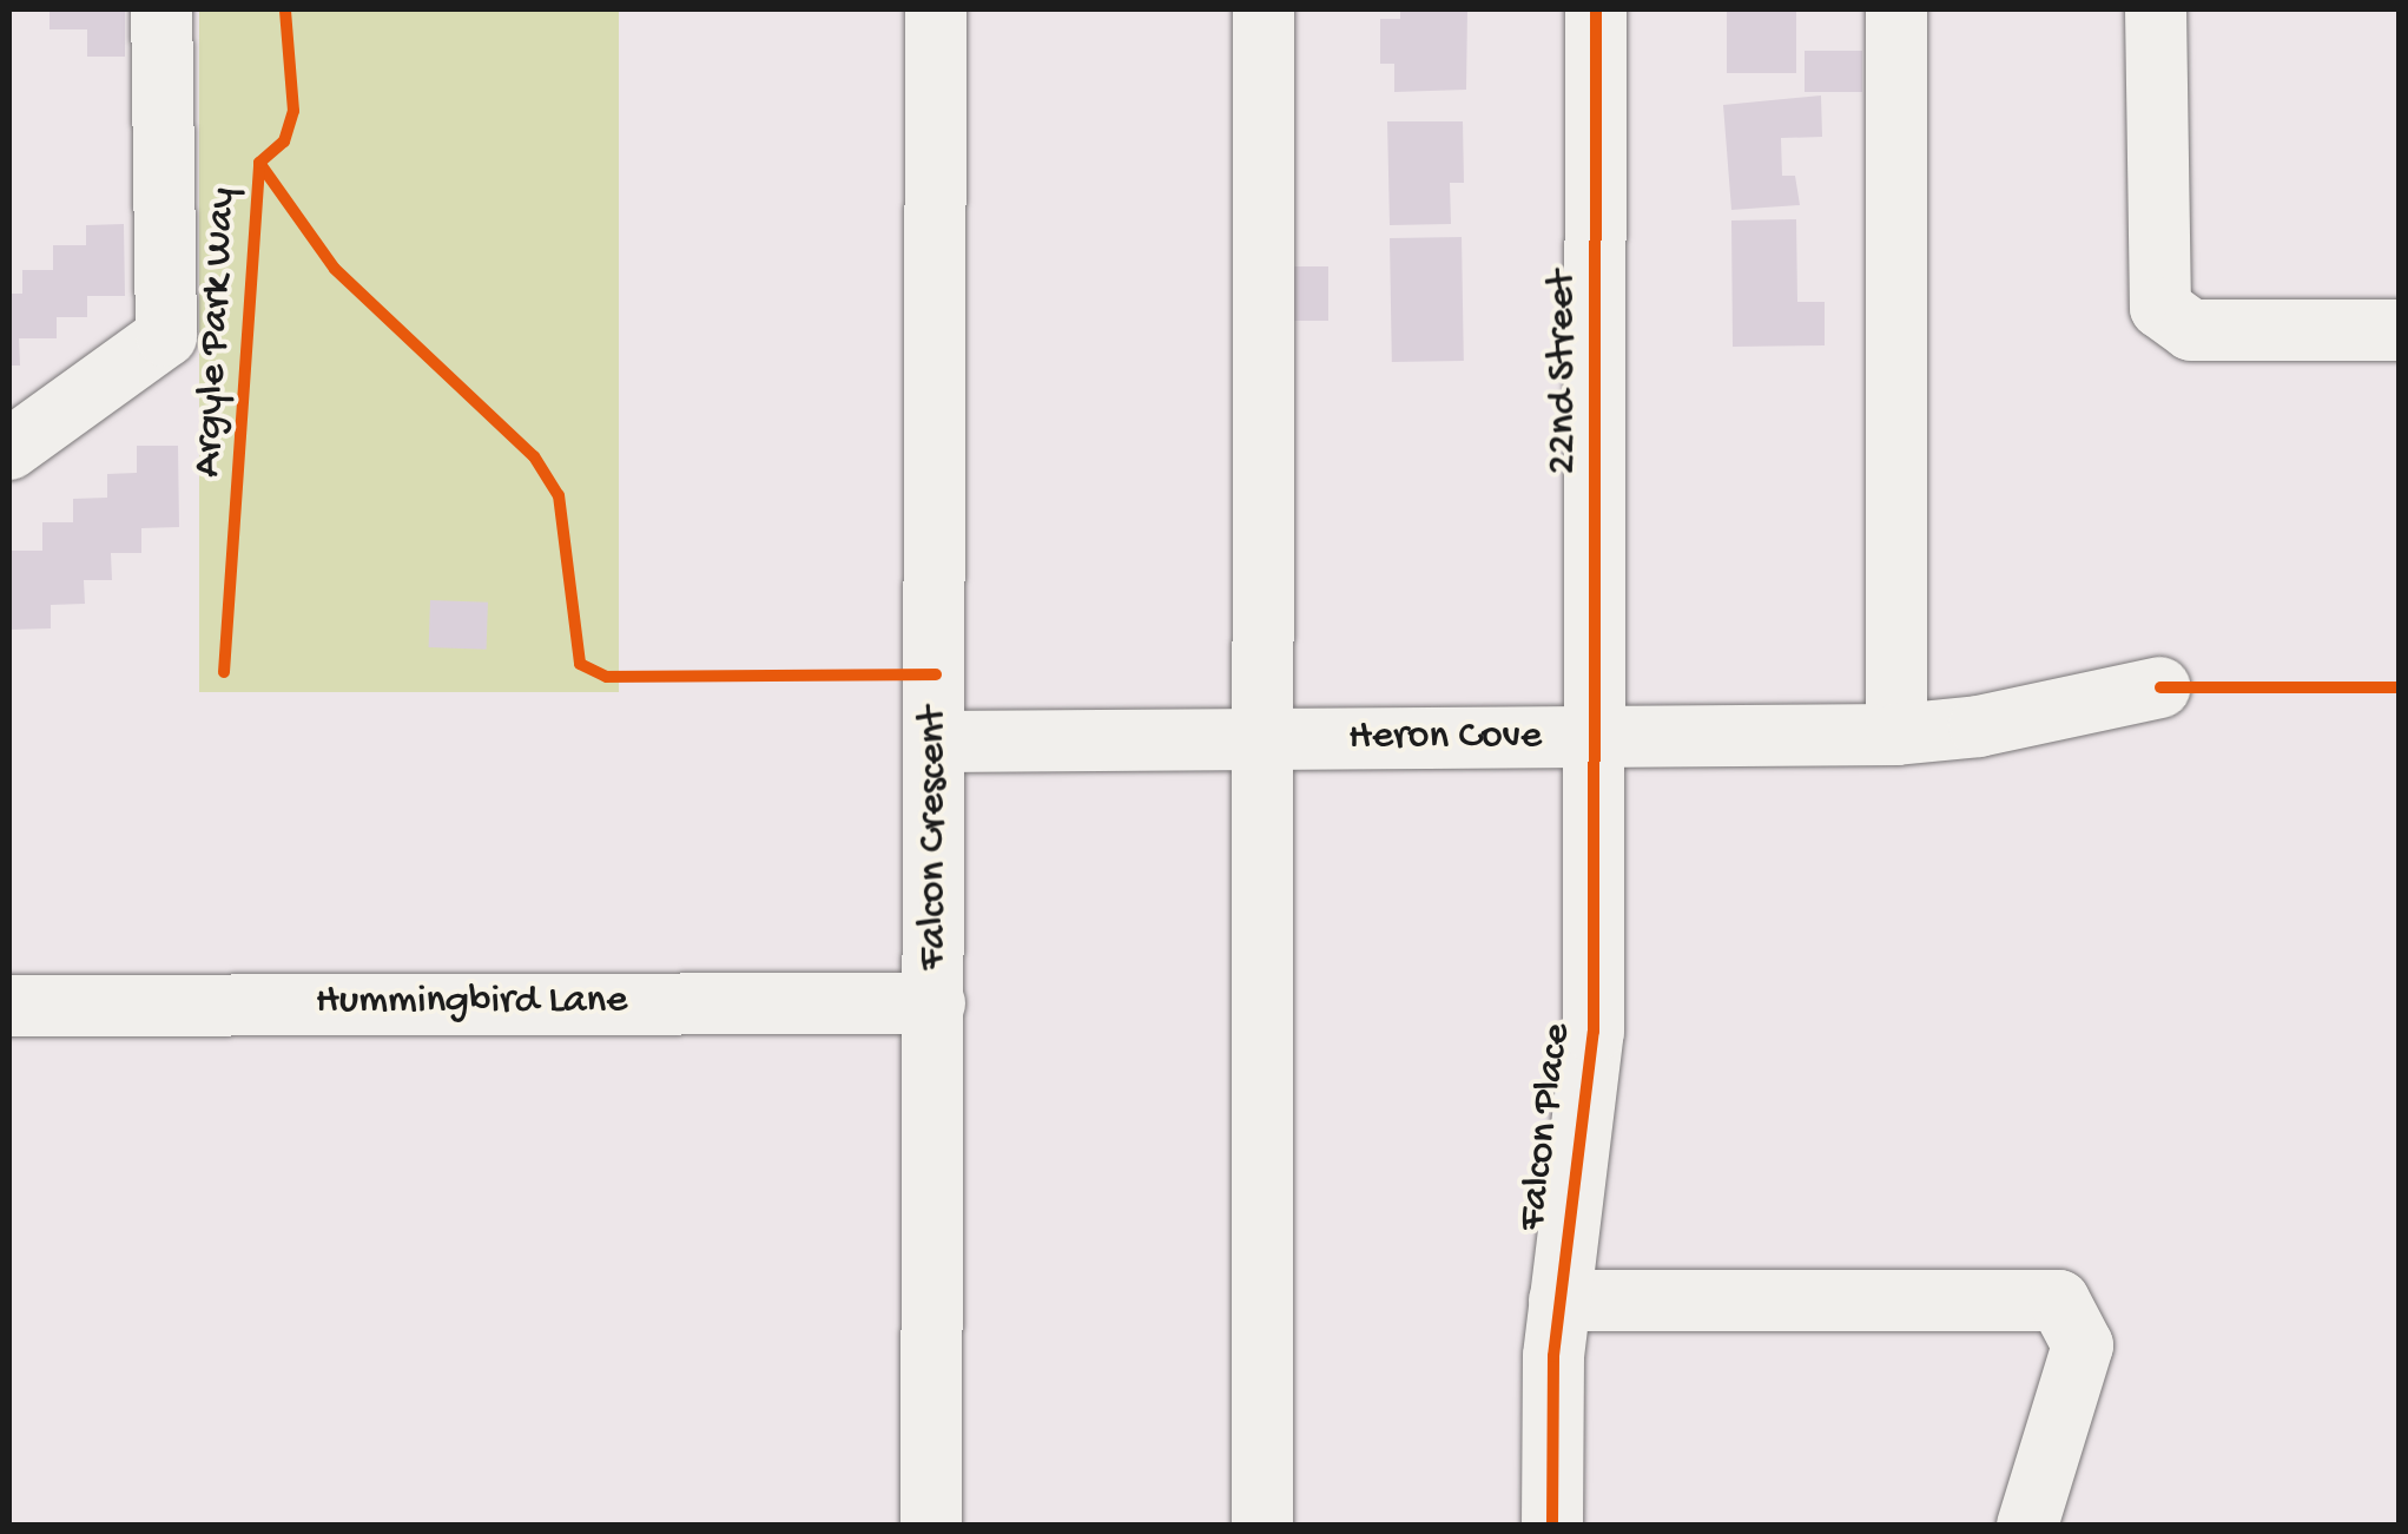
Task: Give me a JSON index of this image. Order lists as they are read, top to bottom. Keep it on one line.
{"streets":{"street":["22nd Street","Heron Cove","Falcon Crescent","Hummingbird Lane","Falcon Place"],"cycle path":["Argyle Park Way"]},"crossings":[["22nd Street","Heron Cove"],["22nd Street","Falcon Place"],["Heron Cove","Falcon Crescent"],["Heron Cove","Falcon Place"],["Falcon Crescent","Hummingbird Lane"]]}
